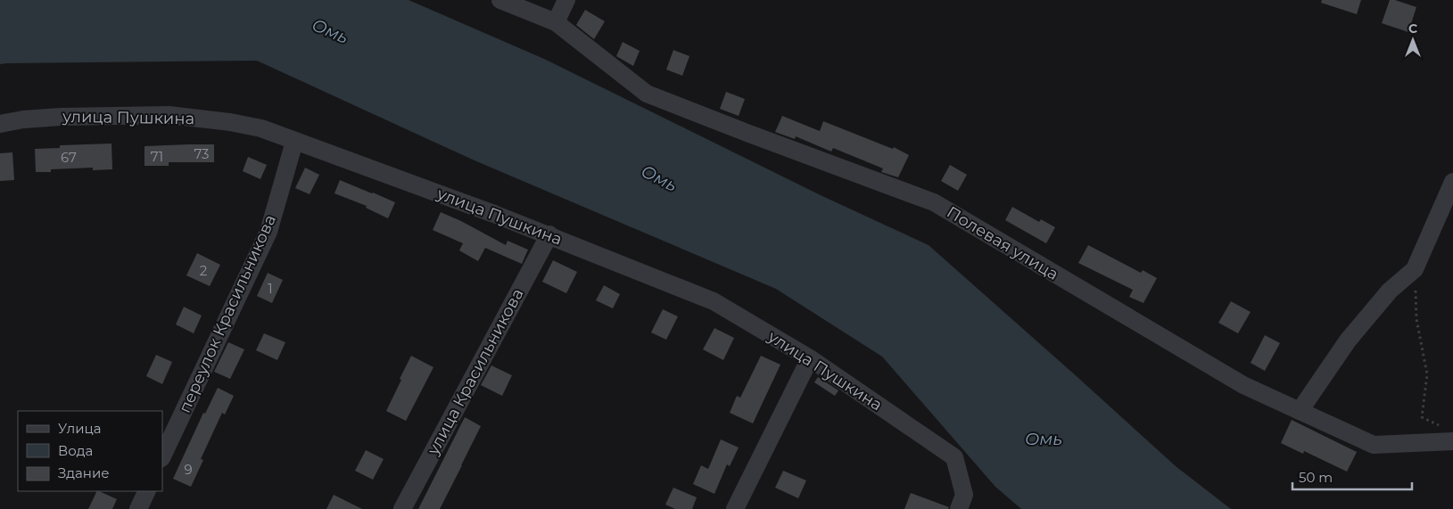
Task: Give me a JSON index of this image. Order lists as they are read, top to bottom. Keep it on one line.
{"streets":{"street":["улица Пушкина","Полевая улица","переулок Красильникова","улица Красильникова"]},"crossings":[["улица Пушкина","переулок Красильникова"],["улица Пушкина","улица Красильникова"]],"water":["Омь"],"house_numbers":["73","71","67","2","1","9"],"legend":["Улица","Вода","Здание"],"scale_bar":"50 m","north":"top"}
